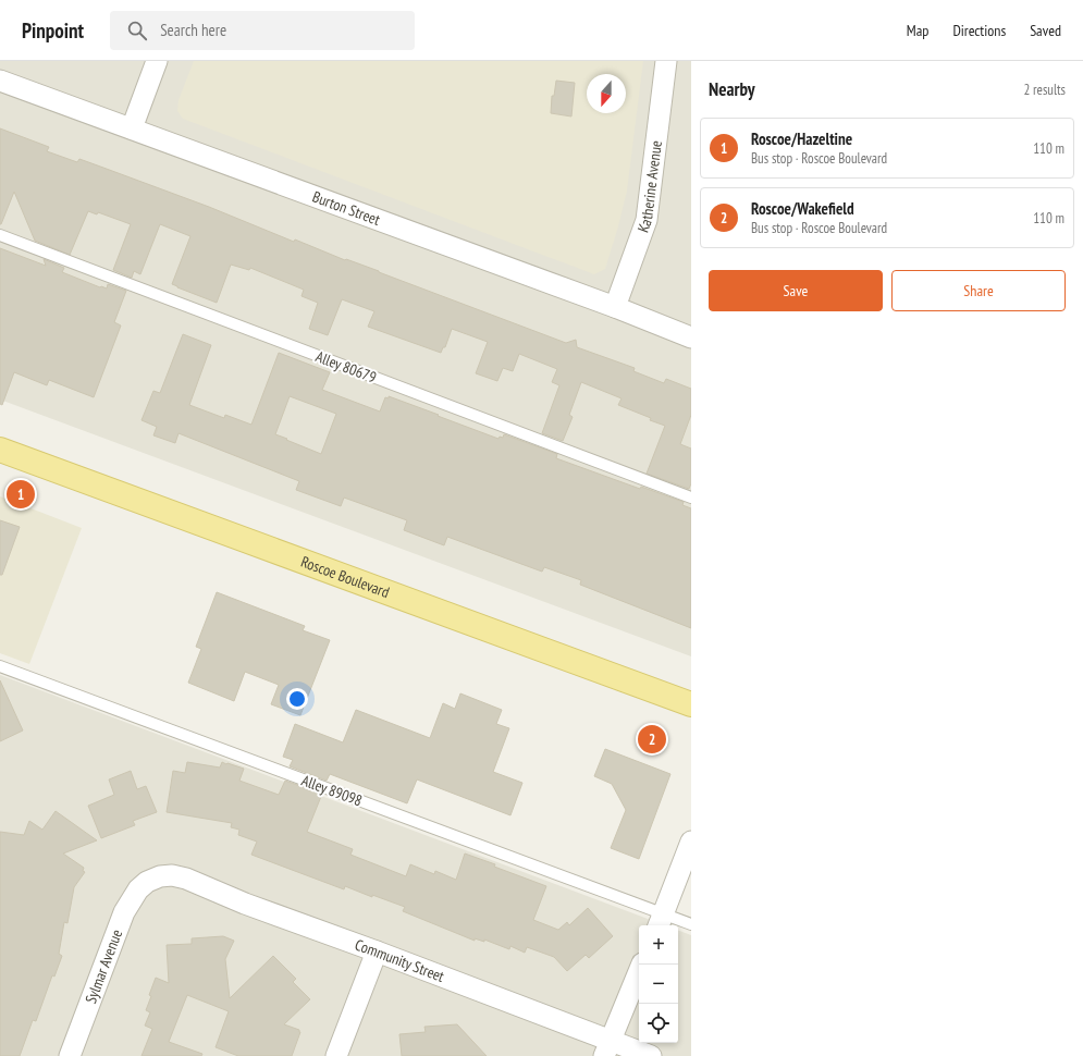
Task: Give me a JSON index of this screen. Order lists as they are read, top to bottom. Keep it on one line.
{"streets":{"main road":["Roscoe Boulevard"],"street":["Katherine Avenue","Burton Street","Community Street","Sylmar Avenue"],"lane":["Alley 80679","Alley 89098"]},"crossings":[["Katherine Avenue","Burton Street"],["Community Street","Sylmar Avenue"]],"north":"bottom","page":{"header":"Pinpoint","search":"Search here","nav":["Map","Directions","Saved"],"heading":["Nearby","2 results"],"list":[{"mark":"1","name":"Roscoe/Hazeltine","note":"Bus stop · Roscoe Boulevard","value":"110 m"},{"mark":"2","name":"Roscoe/Wakefield","note":"Bus stop · Roscoe Boulevard","value":"110 m"}],"buttons":["Save","Share"],"pins":["1","2"],"map_buttons":["+","−"]}}
